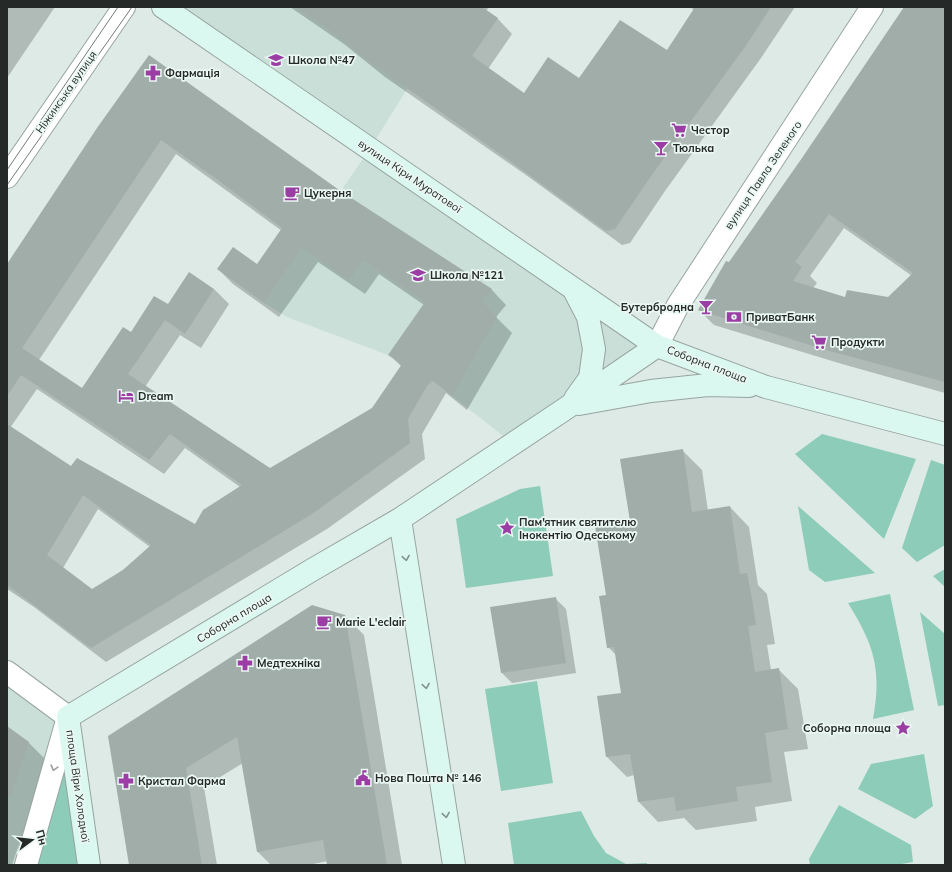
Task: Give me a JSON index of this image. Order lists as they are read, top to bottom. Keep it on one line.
{"streets":{"street":["Ніжинська вулиця","вулиця Павла Зеленого","вулиця Кіри Муратової","Соборна площа","площа Віри Холодної"]},"crossings":[["вулиця Павла Зеленого","вулиця Кіри Муратової"],["вулиця Павла Зеленого","Соборна площа"],["вулиця Кіри Муратової","Соборна площа"],["Соборна площа","площа Віри Холодної"]],"places":{"school or university":["Школа №47","Школа №121"],"pharmacy":["Фармація","Медтехніка","Кристал Фарма"],"supermarket":["Честор","Продукти"],"bar":["Тюлька","Бутербродна"],"cafe":["Цукерня","Marie L'eclair"],"bank":["ПриватБанк"],"hotel":["Dream"],"place":["Пам'ятник святителю Інокентію Одеському","Соборна площа"],"public building":["Нова Пошта № 146"]},"north":"right"}
